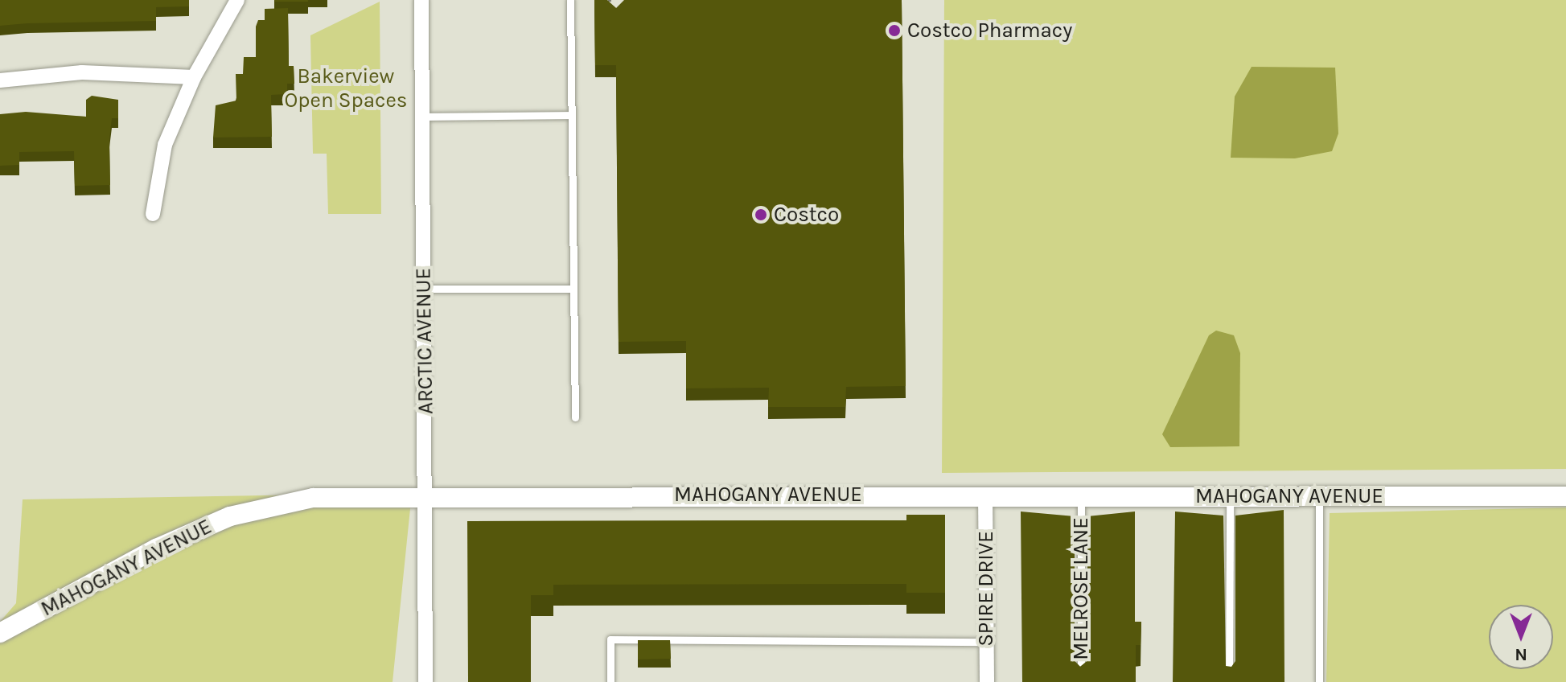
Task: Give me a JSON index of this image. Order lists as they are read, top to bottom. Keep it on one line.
{"streets":{"street":["ARCTIC AVENUE","MAHOGANY AVENUE","SPIRE DRIVE"],"lane":["MELROSE LANE"]},"crossings":[["ARCTIC AVENUE","MAHOGANY AVENUE"],["MAHOGANY AVENUE","SPIRE DRIVE"],["MAHOGANY AVENUE","MELROSE LANE"]],"parks":["Bakerview Open Spaces"],"places":["Costco Pharmacy","Costco"],"north":"bottom"}
